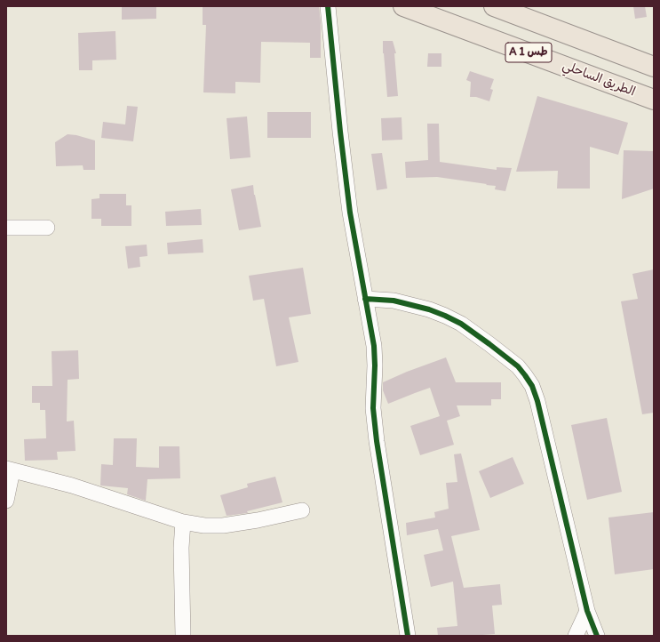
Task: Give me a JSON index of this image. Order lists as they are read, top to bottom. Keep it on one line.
{"streets":{"highway":["A 1 طس","الطريق الساحلي"]}}
